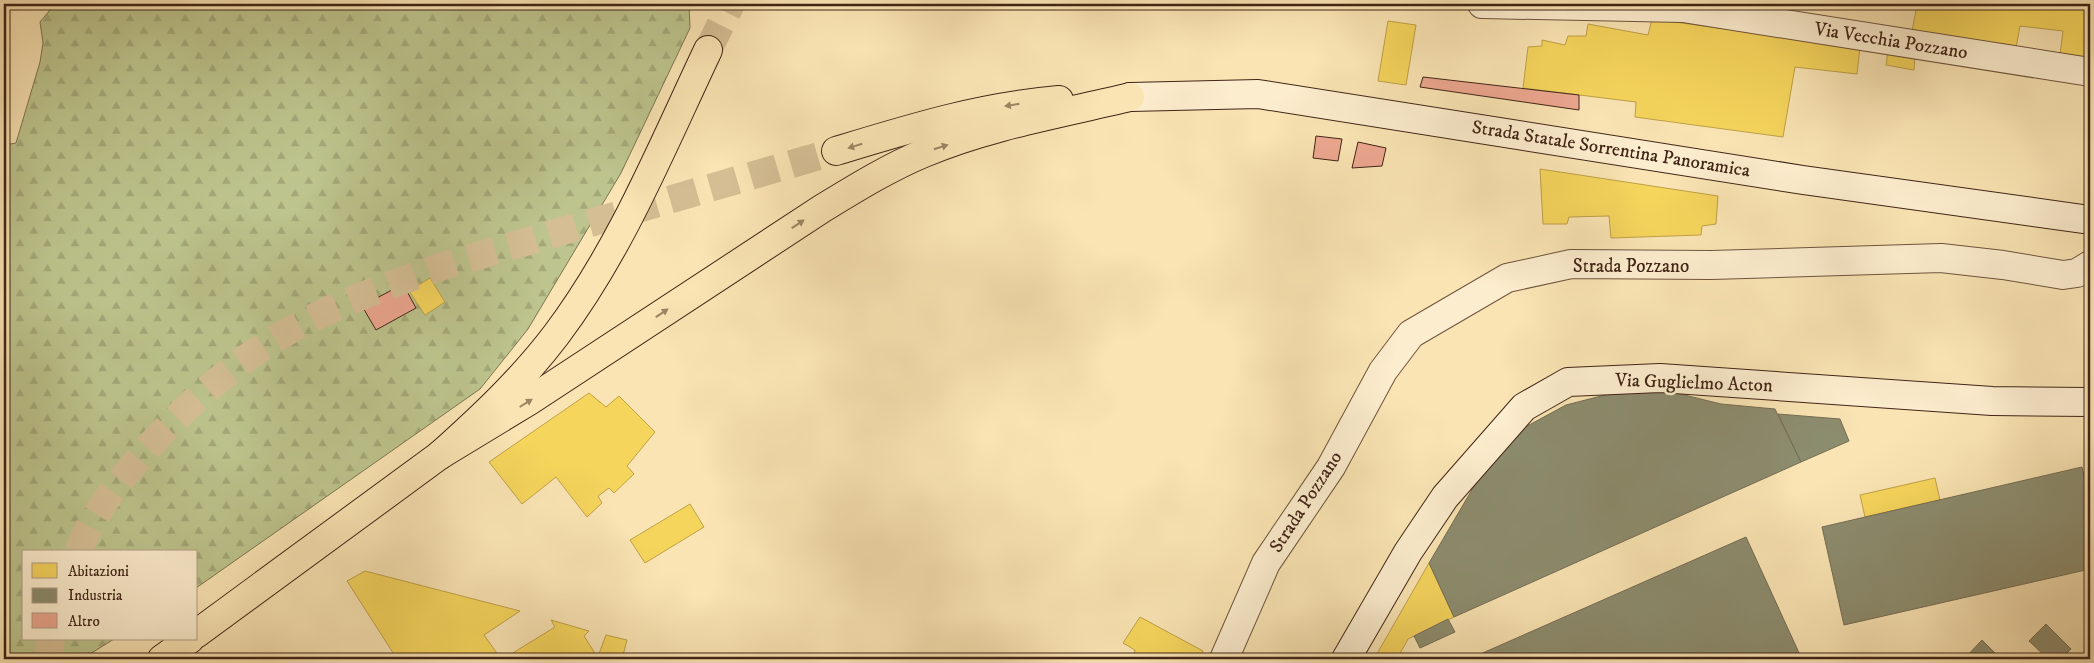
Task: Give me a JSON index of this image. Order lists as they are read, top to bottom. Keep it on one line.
{"streets":{"street":["Via Vecchia Pozzano","Strada Statale Sorrentina Panoramica","Strada Pozzano","Via Guglielmo Acton"]},"legend":["Abitazioni","Industria","Altro"]}
